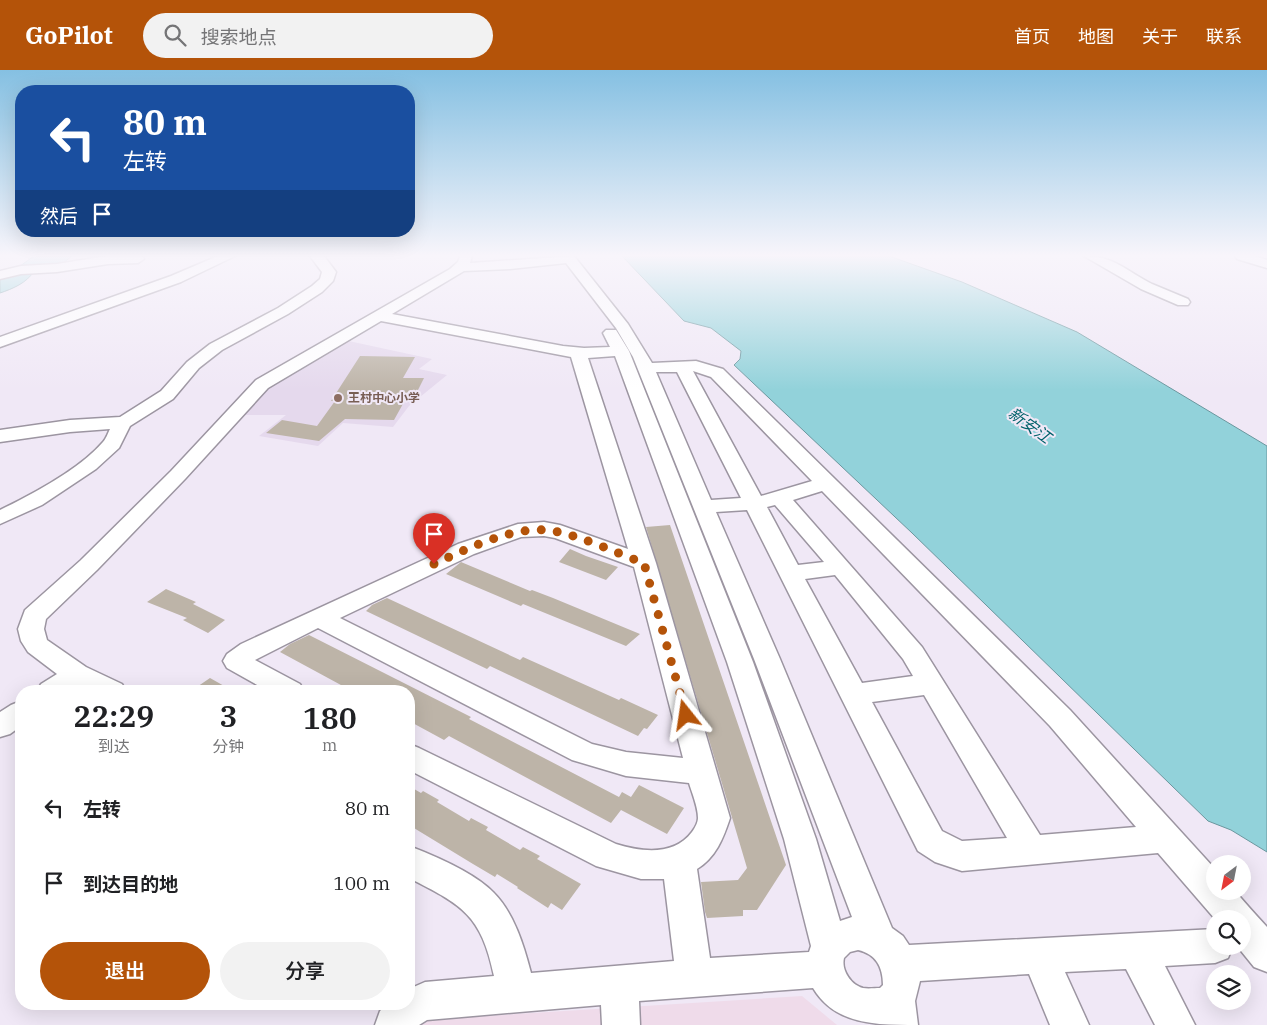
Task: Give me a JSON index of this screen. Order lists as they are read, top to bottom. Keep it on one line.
{"water":["新安江"],"places":["王村中心小学"],"north":"bottom left","page":{"header":"GoPilot","search":"搜索地点","nav":["首页","地图","关于","联系"],"turn":["80 m","左转"],"then":"然后","eta":["22:29","到达","3","分钟","180","m"],"list":[{"name":"左转","value":"80 m"},{"name":"到达目的地","value":"100 m"}],"buttons":["退出","分享"]}}
